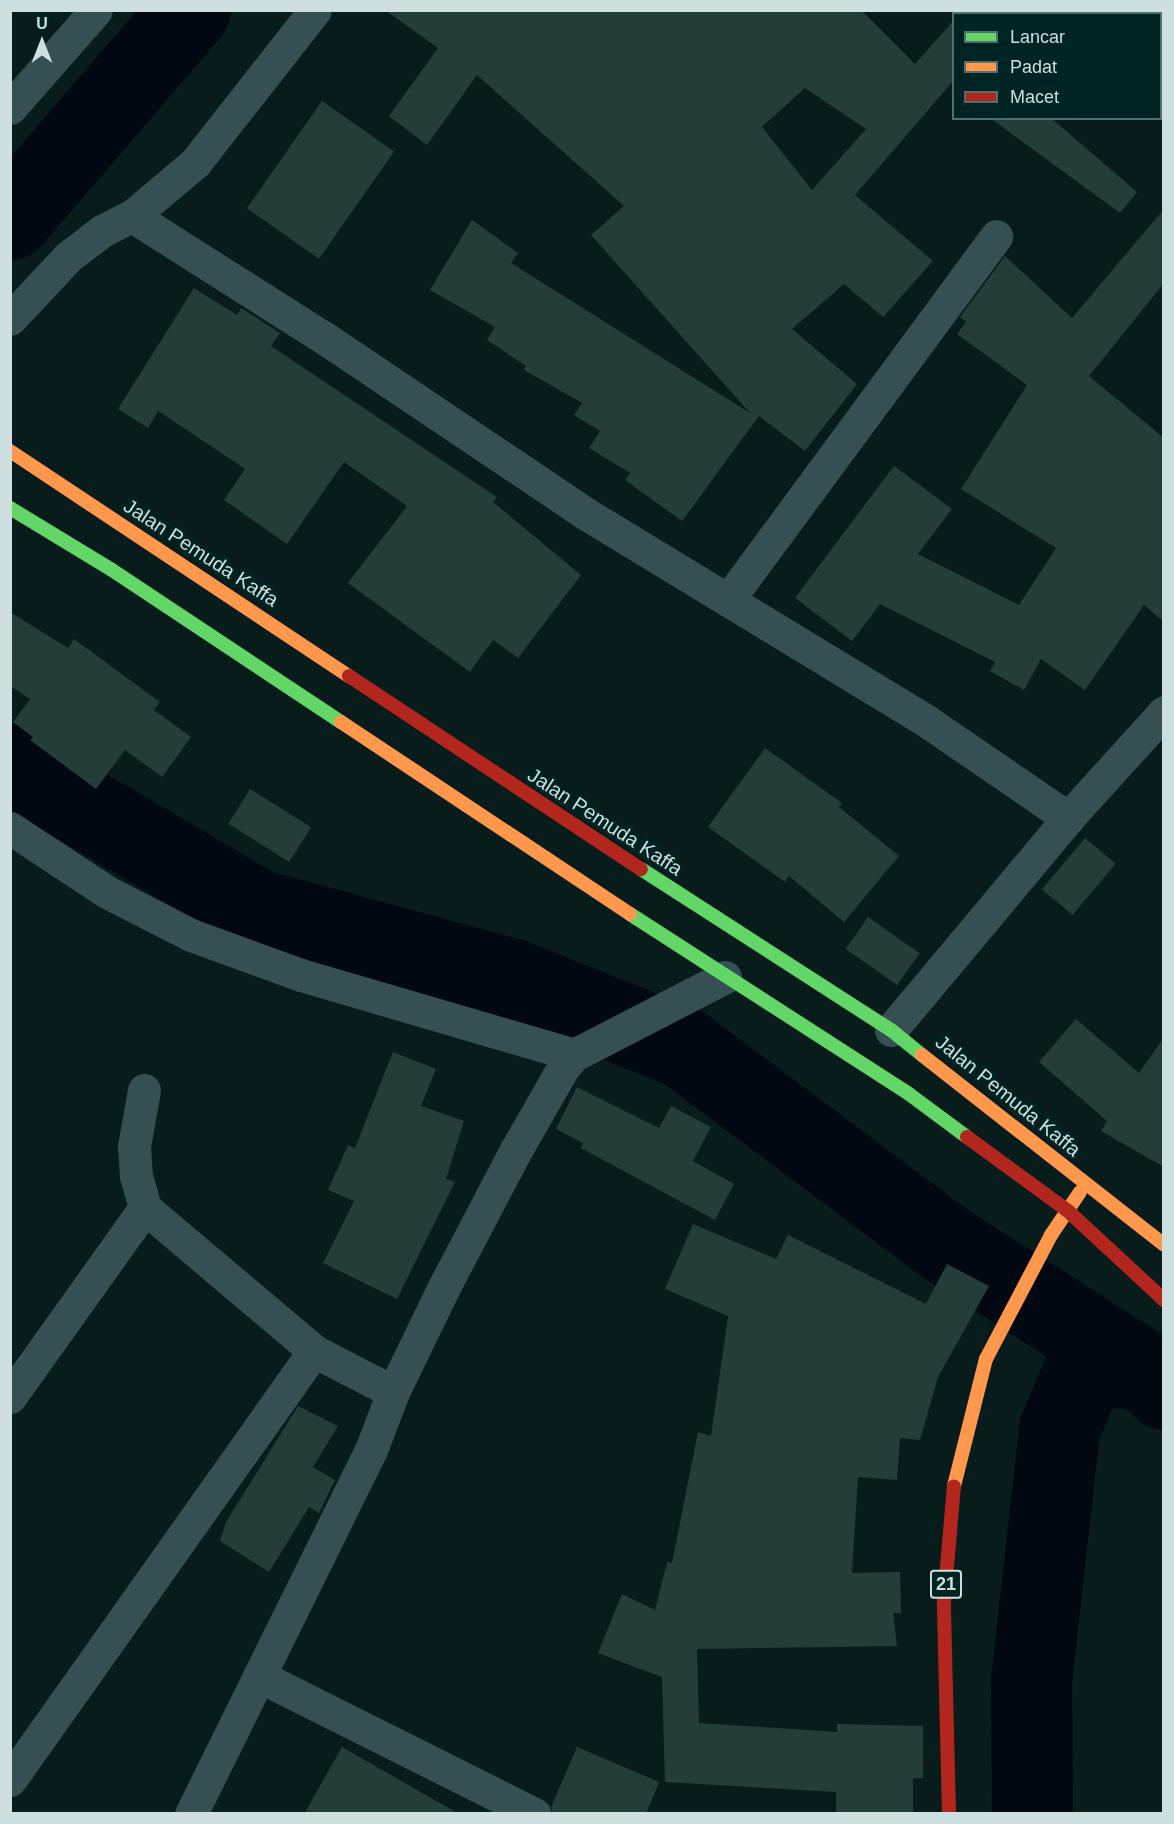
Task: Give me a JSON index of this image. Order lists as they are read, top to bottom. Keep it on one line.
{"streets":{"highway":["Jalan Pemuda Kaffa","21"]},"crossings":[["Jalan Pemuda Kaffa","21"]],"legend":["Lancar","Padat","Macet"],"north":"top"}
